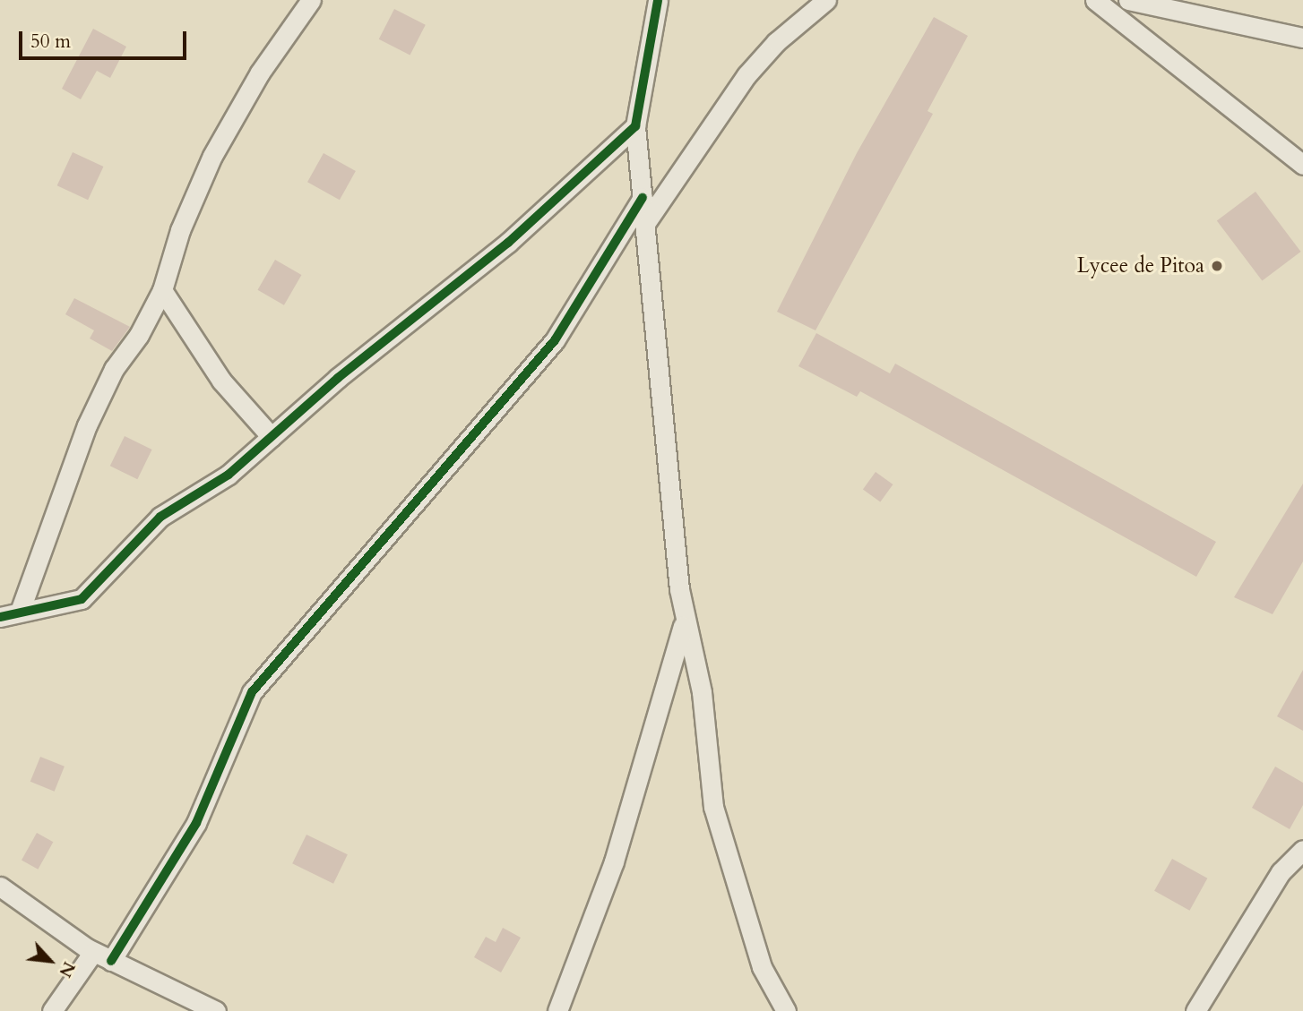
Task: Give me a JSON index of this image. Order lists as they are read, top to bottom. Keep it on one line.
{"places":["Lycee de Pitoa"],"scale_bar":"50 m","north":"bottom right"}
